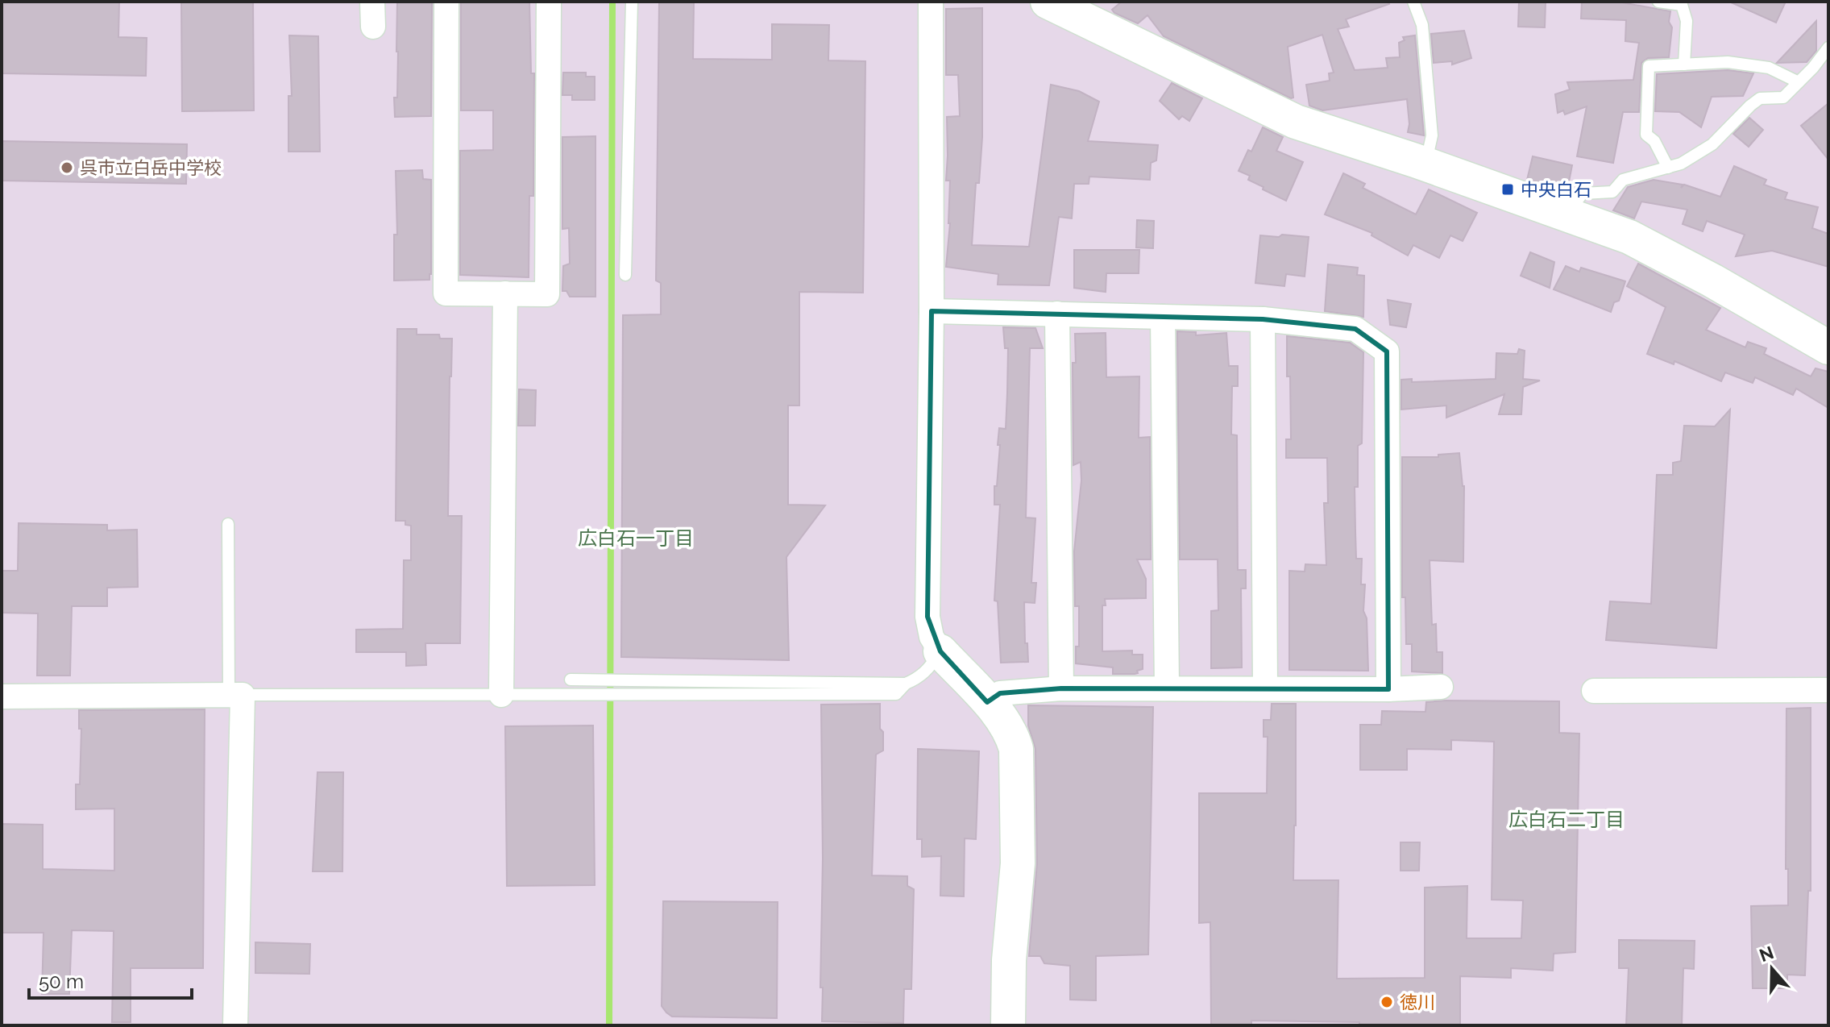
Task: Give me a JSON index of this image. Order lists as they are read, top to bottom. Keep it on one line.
{"districts":["広白石一丁目","広白石二丁目"],"places":{"other":["呉市立白岳中学校","徳川"],"transit":["中央白石"]},"scale_bar":"50 m","north":"top"}
